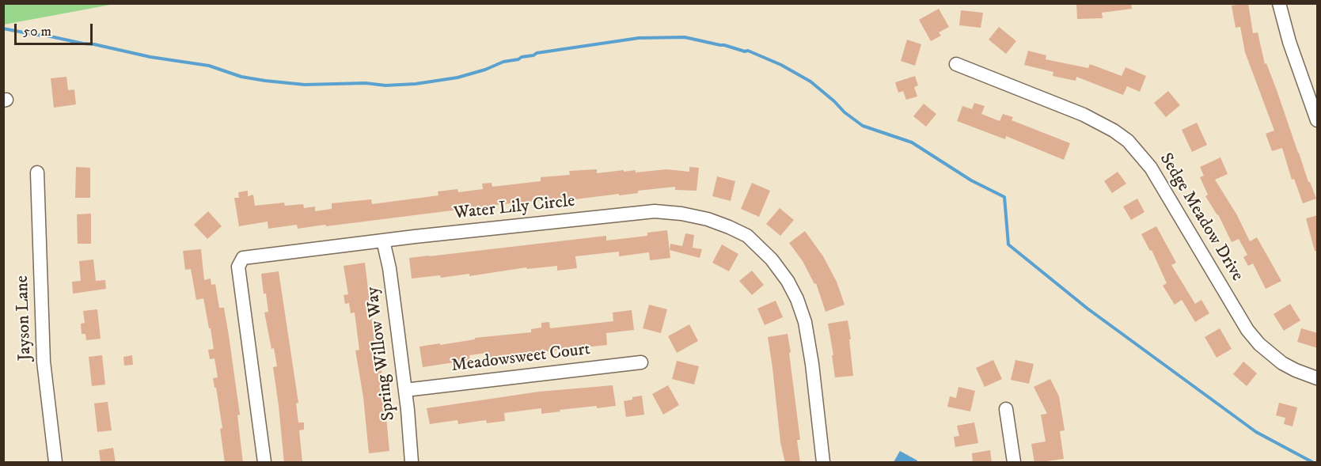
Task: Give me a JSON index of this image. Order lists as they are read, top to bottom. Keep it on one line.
{"streets":{"street":["Water Lily Circle","Sedge Meadow Drive","Jayson Lane","Spring Willow Way","Meadowsweet Court"]},"crossings":[["Water Lily Circle","Spring Willow Way"],["Spring Willow Way","Meadowsweet Court"]],"scale_bar":"50 m"}
